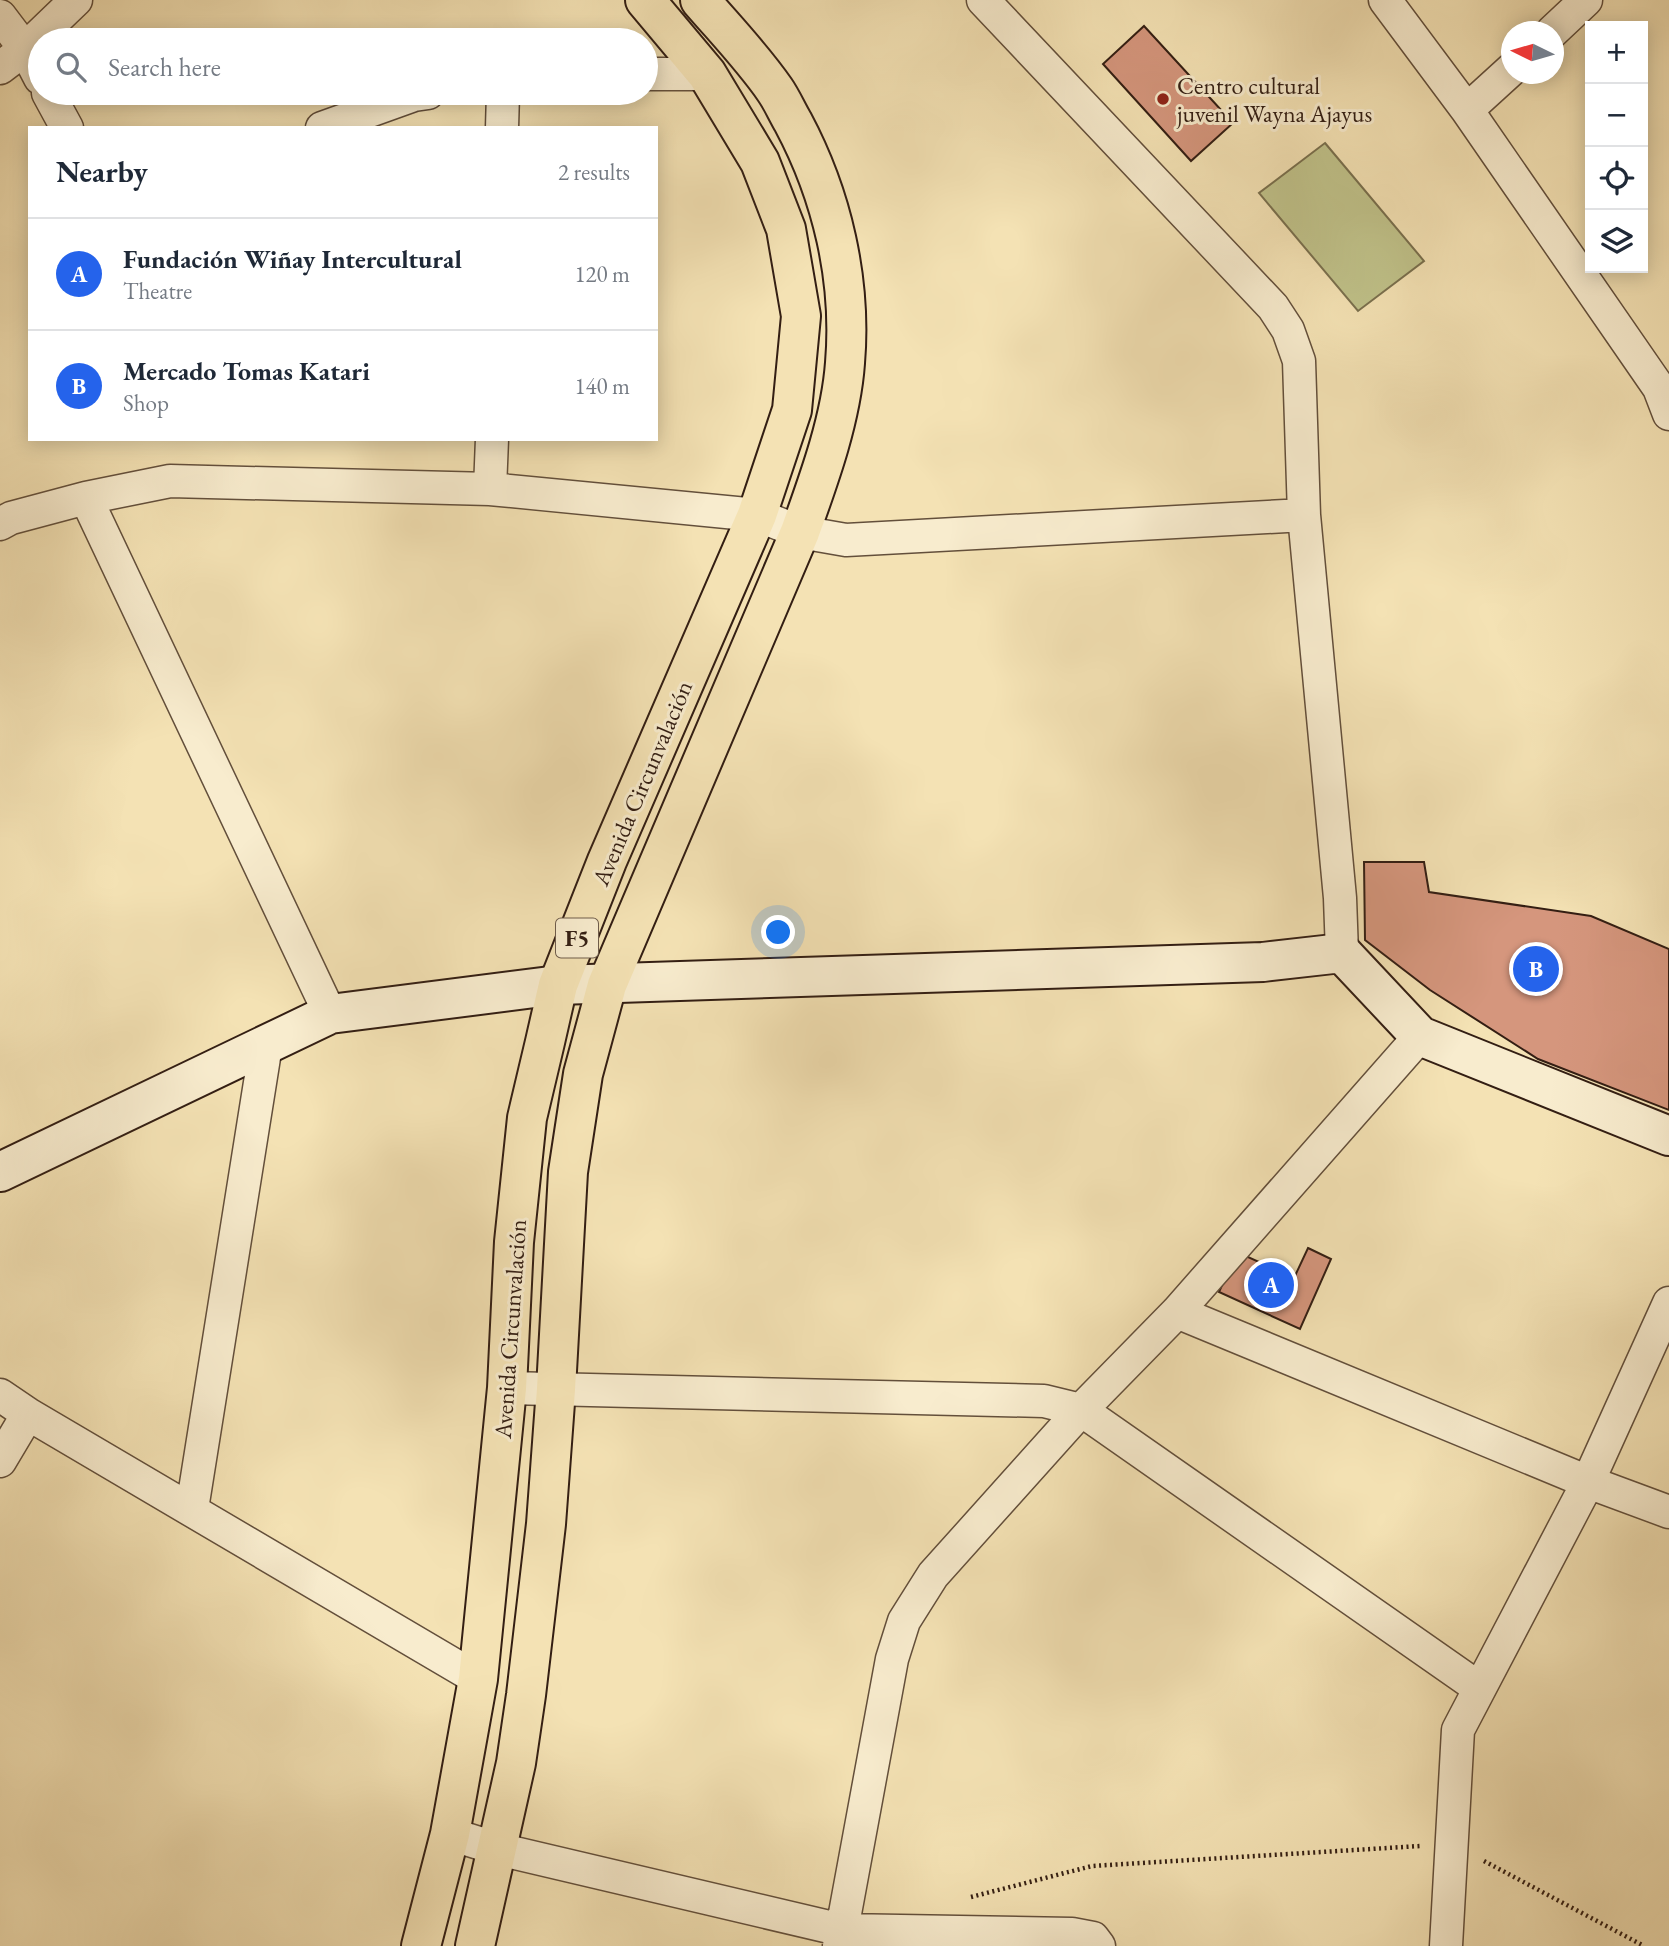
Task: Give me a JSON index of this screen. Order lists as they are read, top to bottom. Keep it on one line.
{"streets":{"highway":["Avenida Circunvalación","F5"]},"places":["Centro cultural juvenil Wayna Ajayus"],"north":"left","page":{"map_buttons":["+","−"],"search":"Search here","heading":["Nearby","2 results"],"list":[{"mark":"A","name":"Fundación Wiñay Intercultural","note":"Theatre","value":"120 m"},{"mark":"B","name":"Mercado Tomas Katari","note":"Shop","value":"140 m"}],"pins":["B","A"]}}
